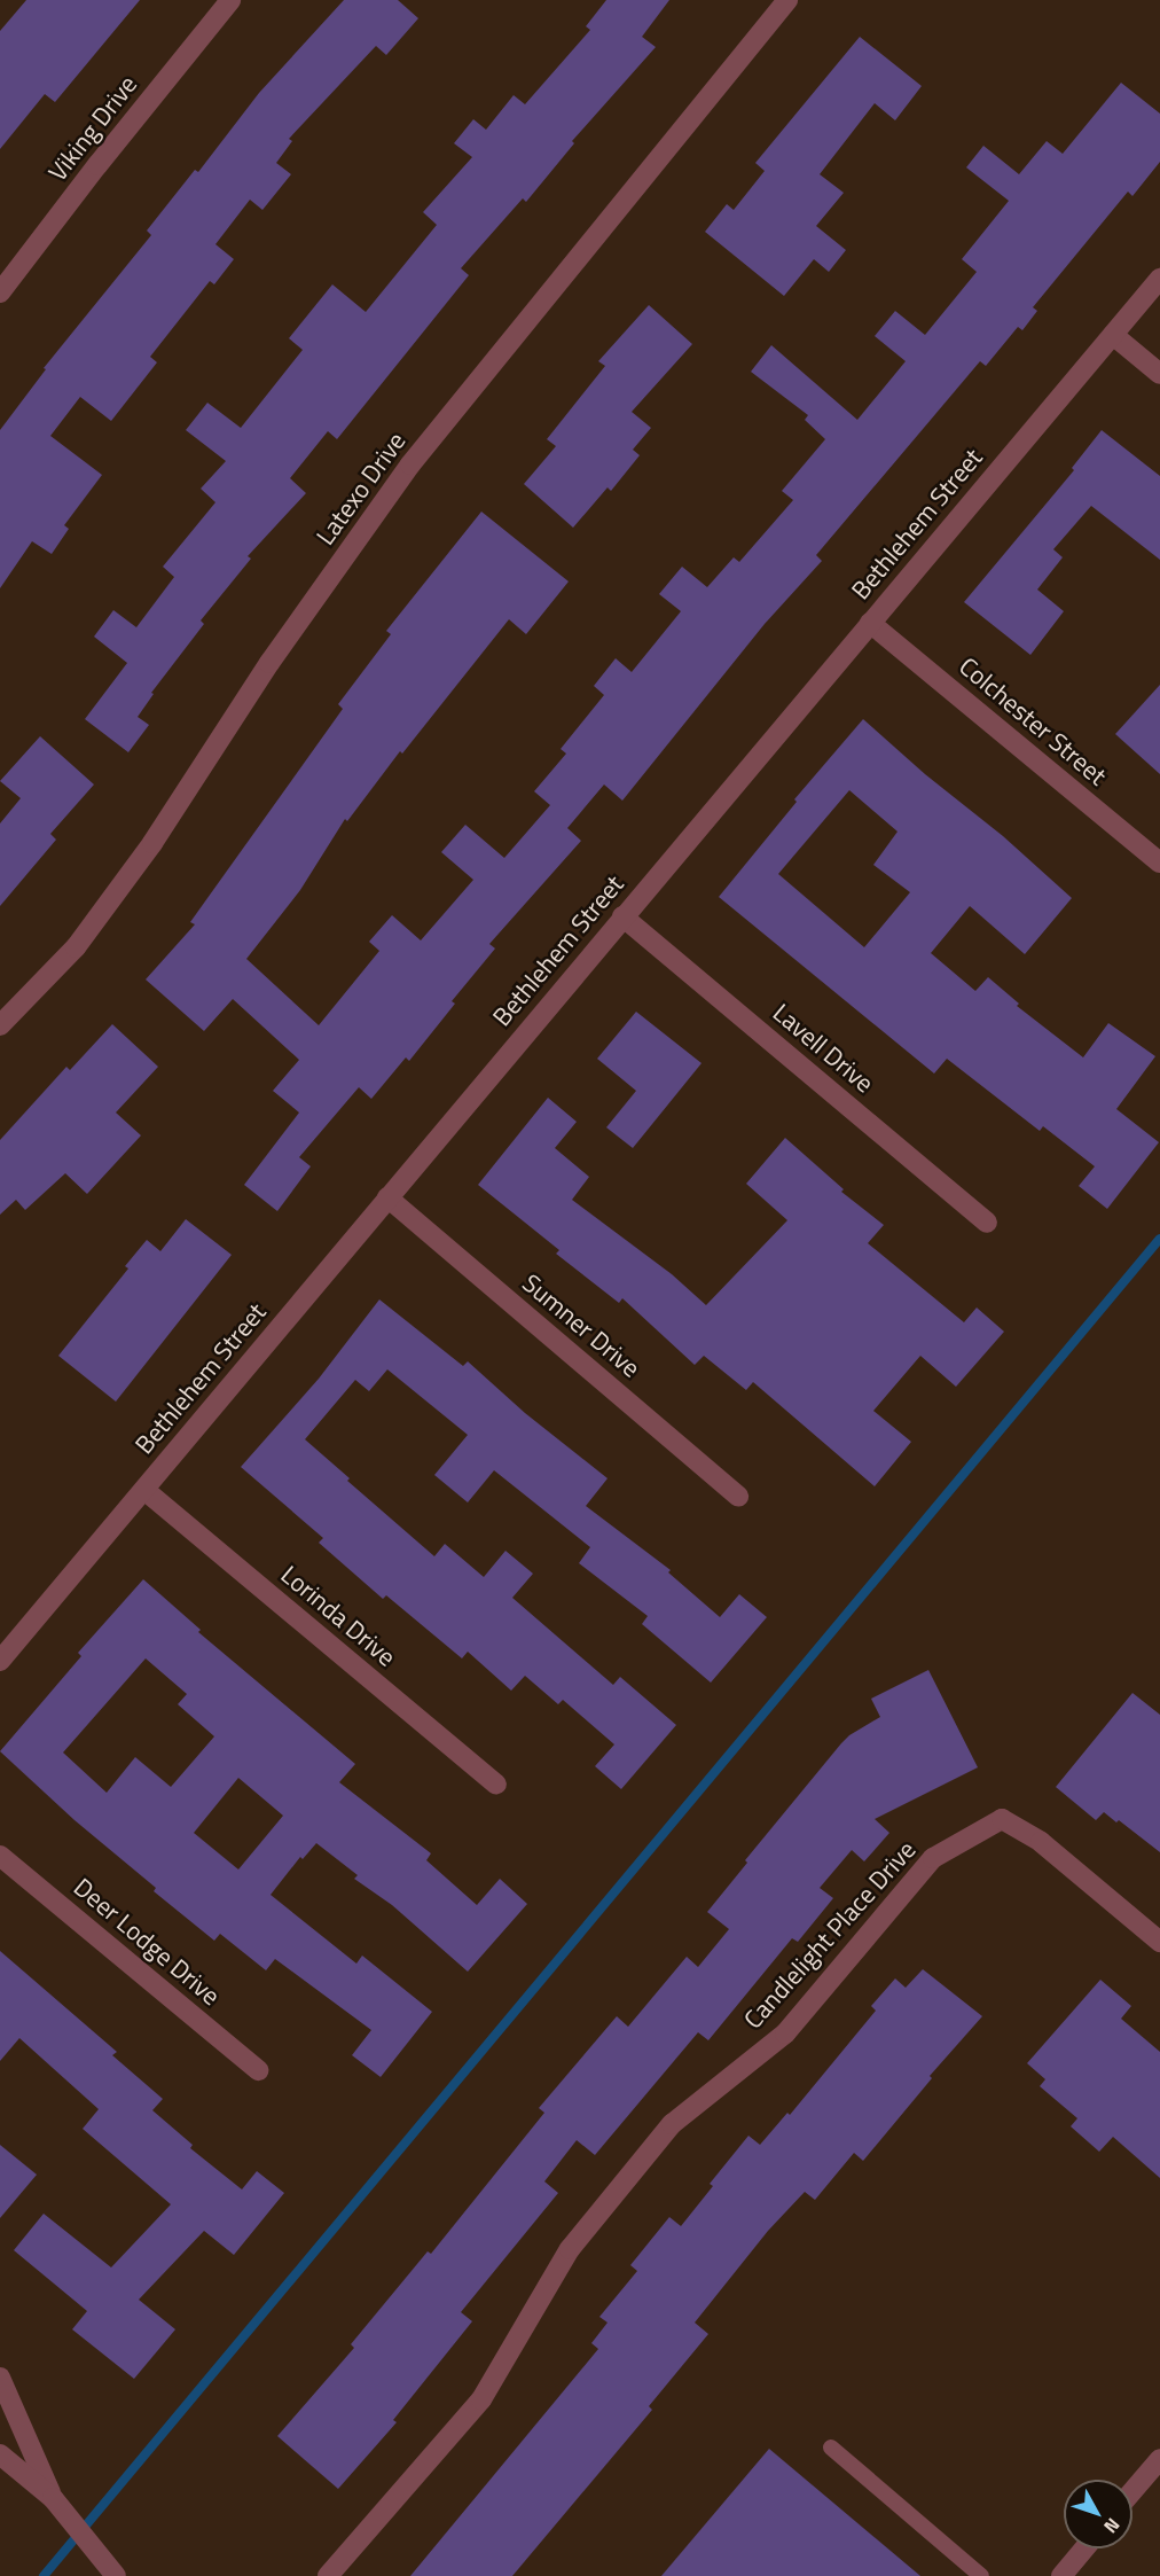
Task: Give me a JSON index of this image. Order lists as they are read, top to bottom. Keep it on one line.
{"streets":{"street":["Viking Drive","Latexo Drive","Bethlehem Street","Colchester Street","Lavell Drive","Sumner Drive","Lorinda Drive","Candlelight Place Drive","Deer Lodge Drive"]},"crossings":[["Bethlehem Street","Colchester Street"],["Bethlehem Street","Lavell Drive"],["Bethlehem Street","Sumner Drive"],["Bethlehem Street","Lorinda Drive"]],"north":"bottom right"}
